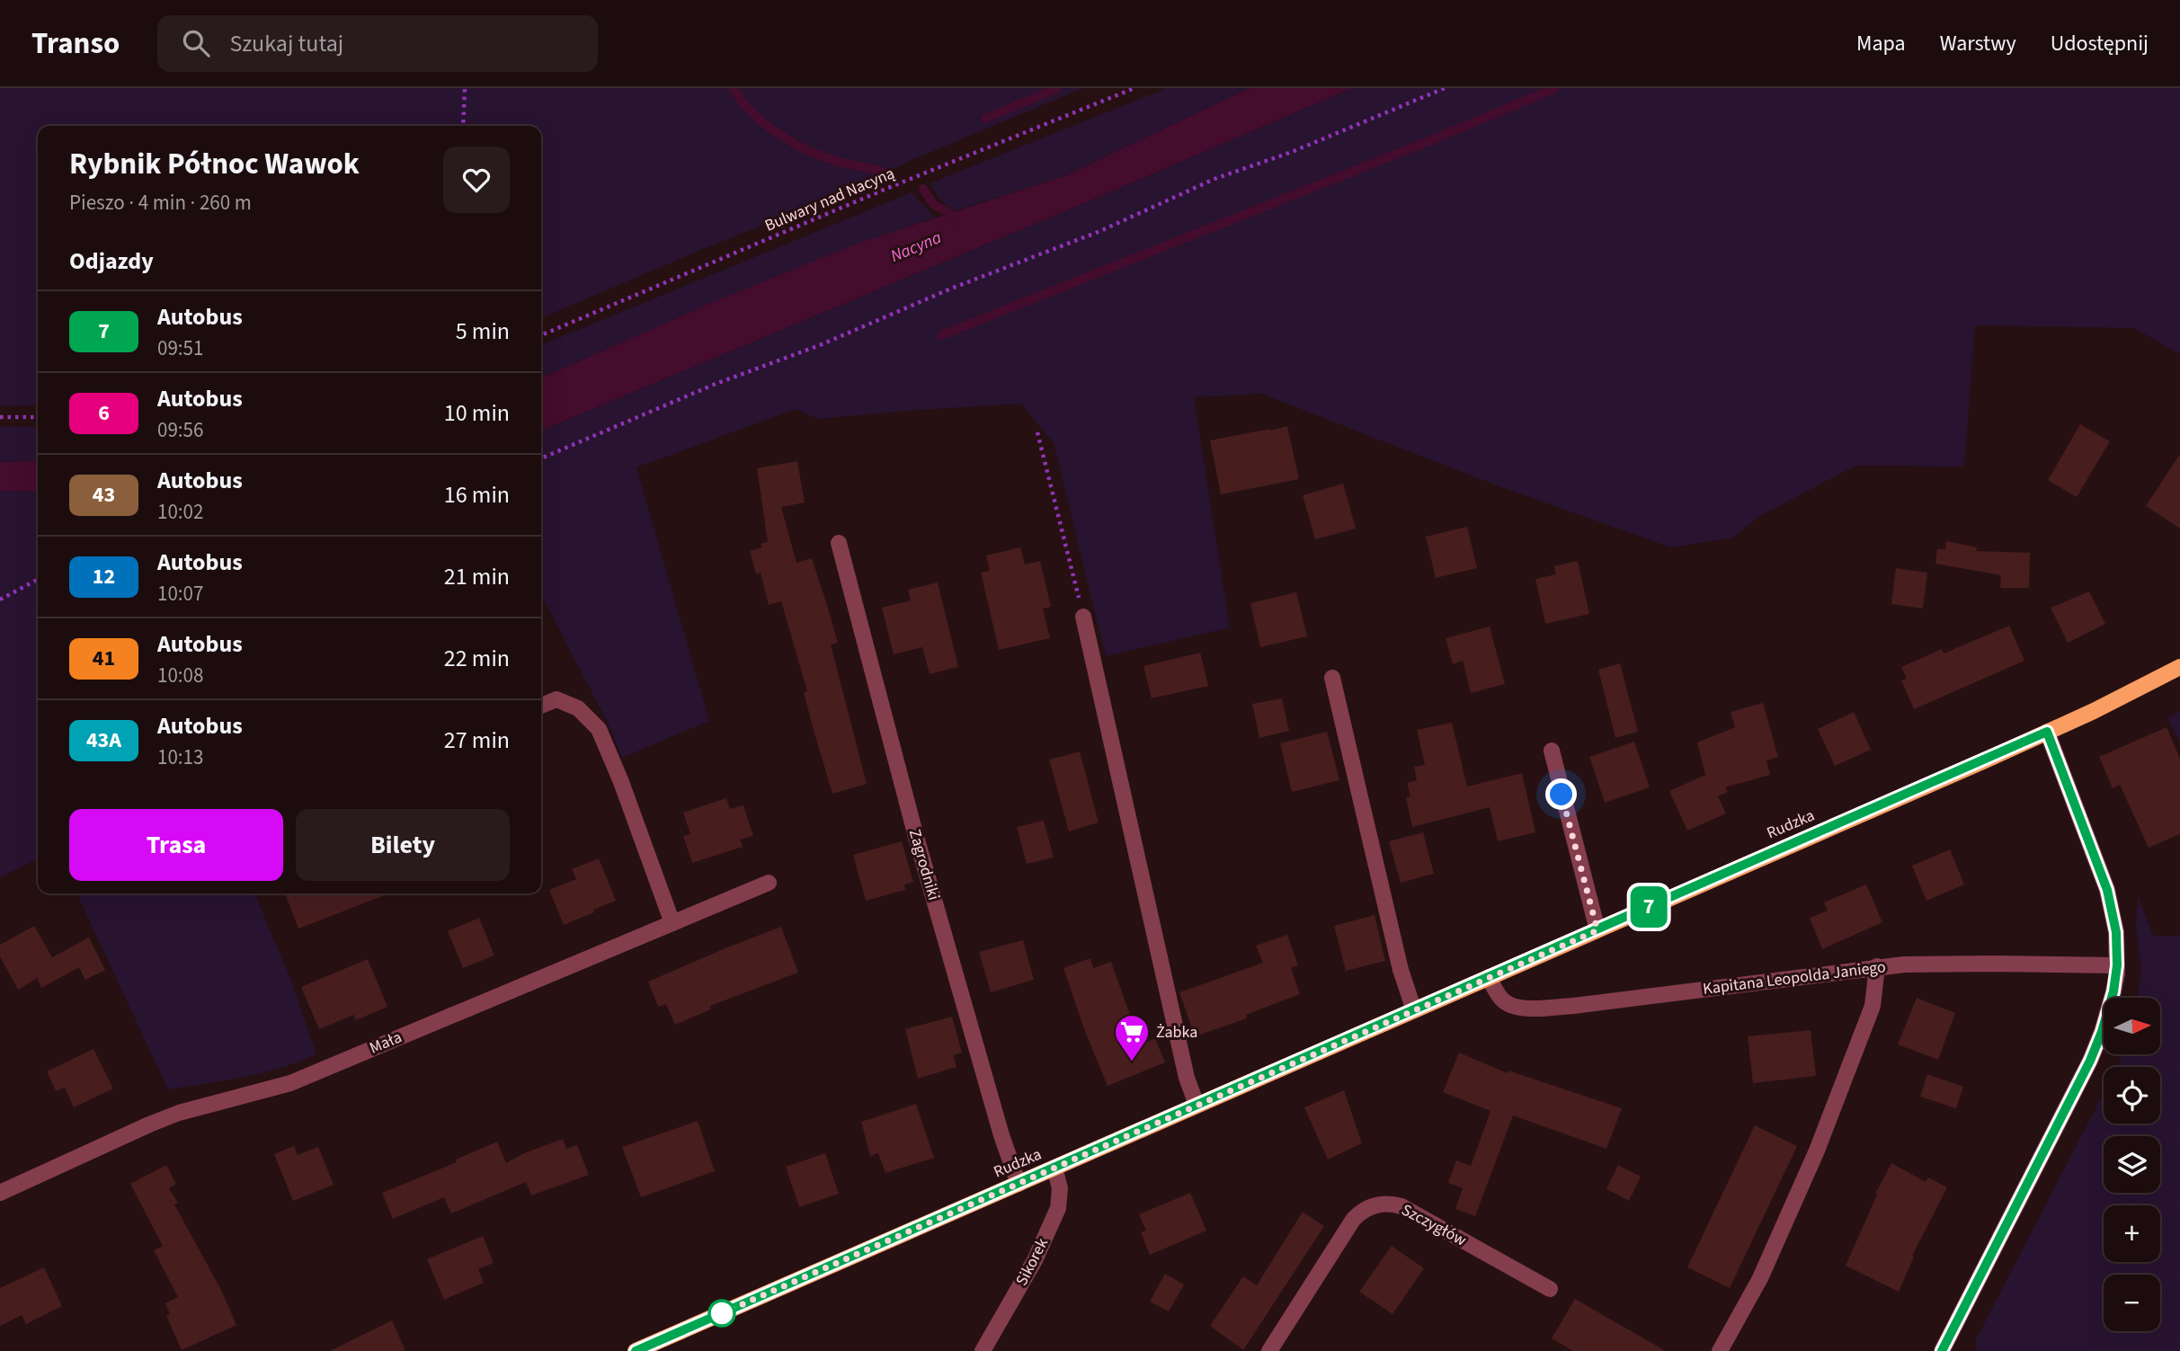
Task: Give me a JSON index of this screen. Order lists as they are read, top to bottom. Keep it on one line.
{"streets":{"main road":["Rudzka"],"street":["Zagrodniki","Kapitana Leopolda Janiego","Mała","Szczygłów","Sikorek"],"path":["Bulwary nad Nacyną"]},"crossings":[["Rudzka","Zagrodniki"],["Rudzka","Kapitana Leopolda Janiego"],["Rudzka","Sikorek"]],"water":["Nacyna"],"places":{"supermarket":["Żabka"]},"lines":["bus line 7"],"north":"right","page":{"header":"Transo","search":"Szukaj tutaj","nav":["Mapa","Warstwy","Udostępnij"],"on_map":"7","heading":[["Rybnik Północ Wawok","Pieszo · 4 min · 260 m"],"Odjazdy"],"list":[{"mark":"7","name":"Autobus","note":"09:51","value":"5 min"},{"mark":"6","name":"Autobus","note":"09:56","value":"10 min"},{"mark":"43","name":"Autobus","note":"10:02","value":"16 min"},{"mark":"12","name":"Autobus","note":"10:07","value":"21 min"},{"mark":"41","name":"Autobus","note":"10:08","value":"22 min"},{"mark":"43A","name":"Autobus","note":"10:13","value":"27 min"}],"buttons":["Trasa","Bilety"],"map_buttons":["+","−"]}}
